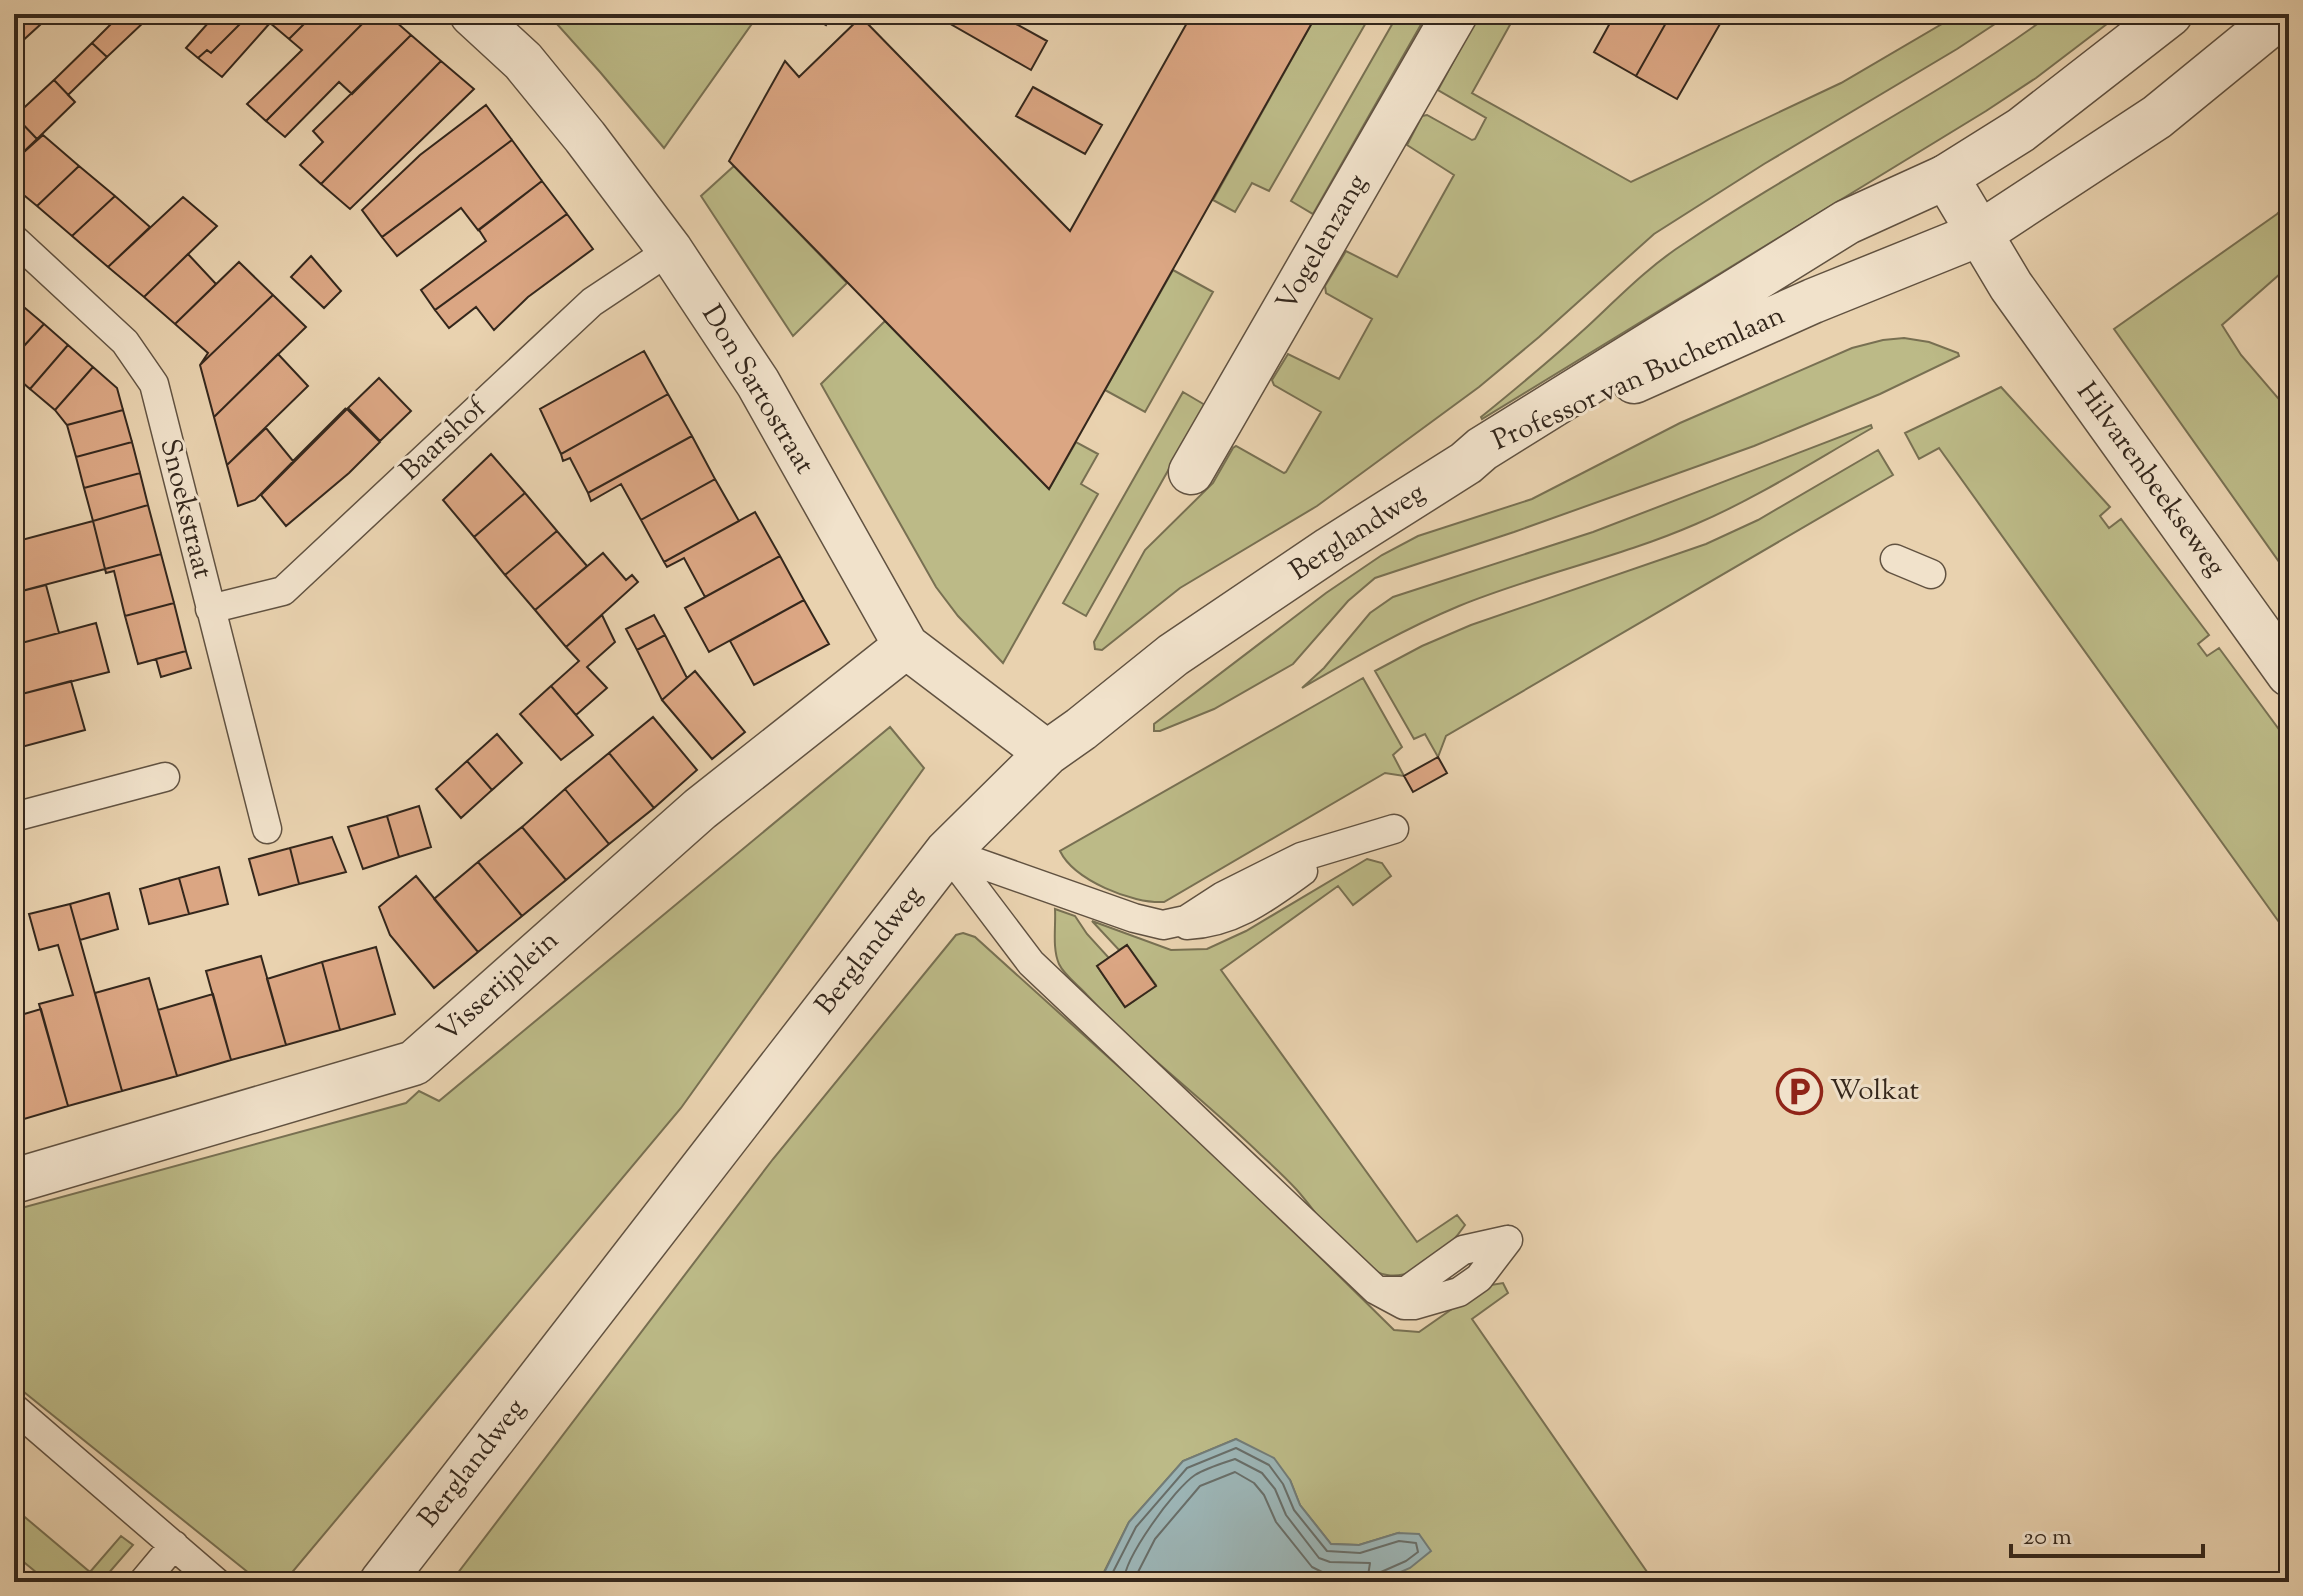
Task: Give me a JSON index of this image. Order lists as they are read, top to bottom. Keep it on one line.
{"streets":{"street":["Vogelenzang","Professor van Buchemlaan","Don Sartostraat","Hilvarenbeekseweg","Berglandweg","Visserijplein"],"lane":["Baarshof","Snoekstraat"]},"crossings":[["Professor van Buchemlaan","Hilvarenbeekseweg"],["Professor van Buchemlaan","Berglandweg"],["Don Sartostraat","Baarshof"],["Don Sartostraat","Berglandweg"],["Don Sartostraat","Visserijplein"],["Baarshof","Snoekstraat"]],"places":{"parking":["Wolkat"]},"scale_bar":"20 m"}
